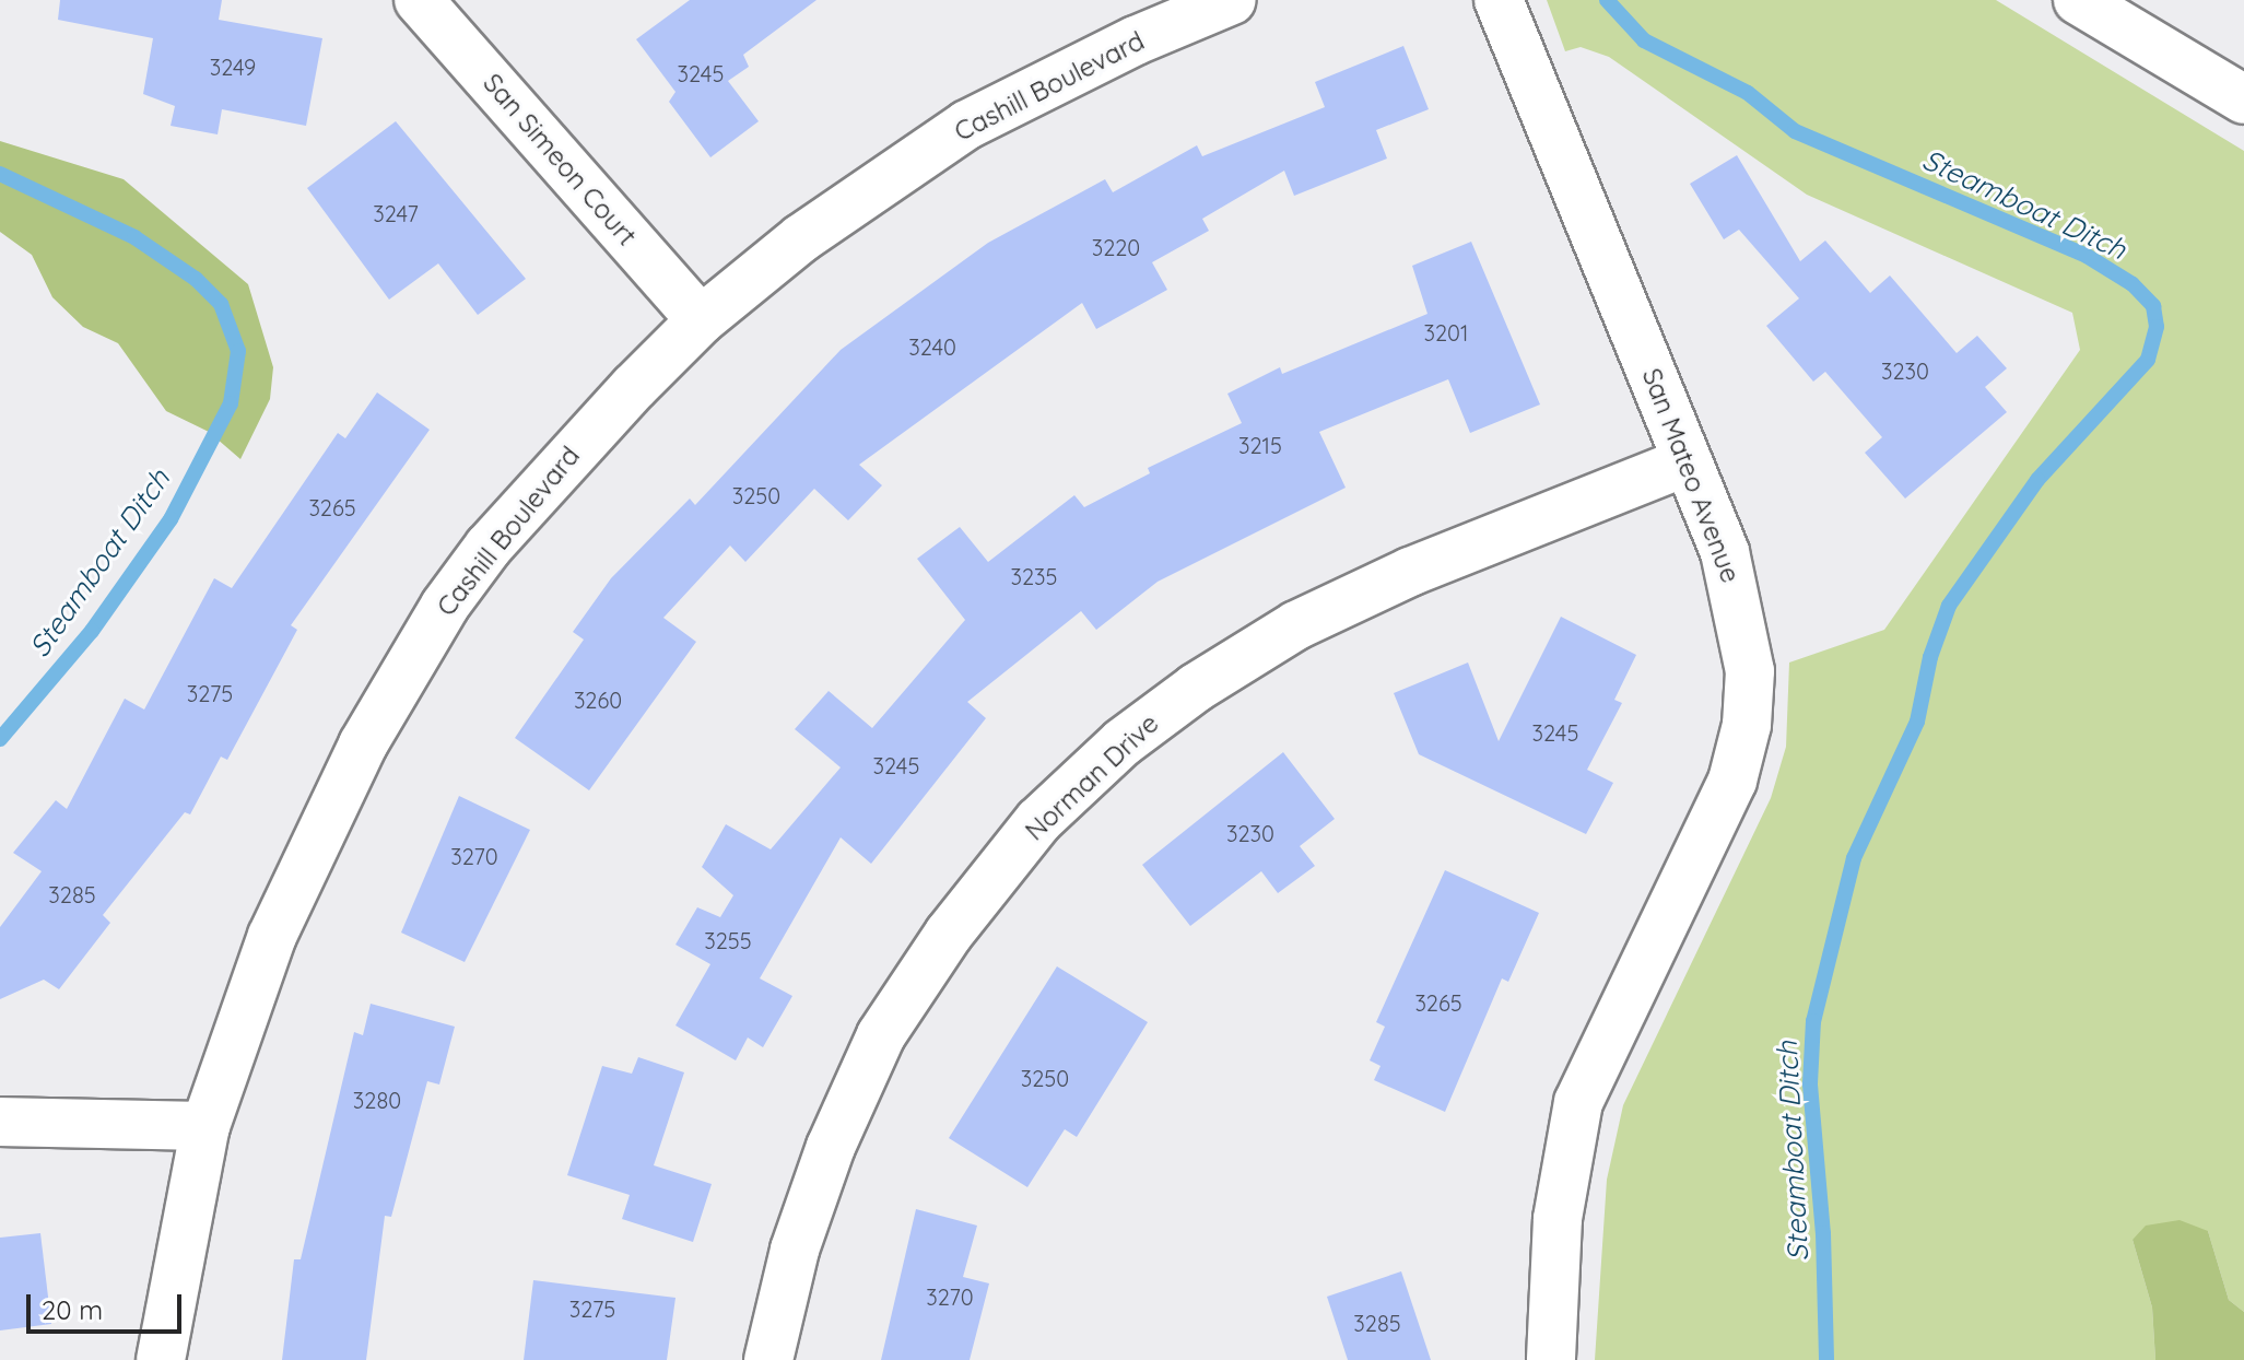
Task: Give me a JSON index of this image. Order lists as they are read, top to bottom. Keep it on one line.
{"streets":{"street":["Cashill Boulevard","San Simeon Court","San Mateo Avenue","Norman Drive"]},"crossings":[["Cashill Boulevard","San Simeon Court"],["San Mateo Avenue","Norman Drive"]],"water":["Steamboat Ditch"],"house_numbers":["3249","3245","3247","3220","3201","3240","3230","3215","3250","3265","3235","3275","3260","3245","3245","3230","3270","3285","3255","3265","3250","3280","3270","3275","3285"],"scale_bar":"20 m"}
